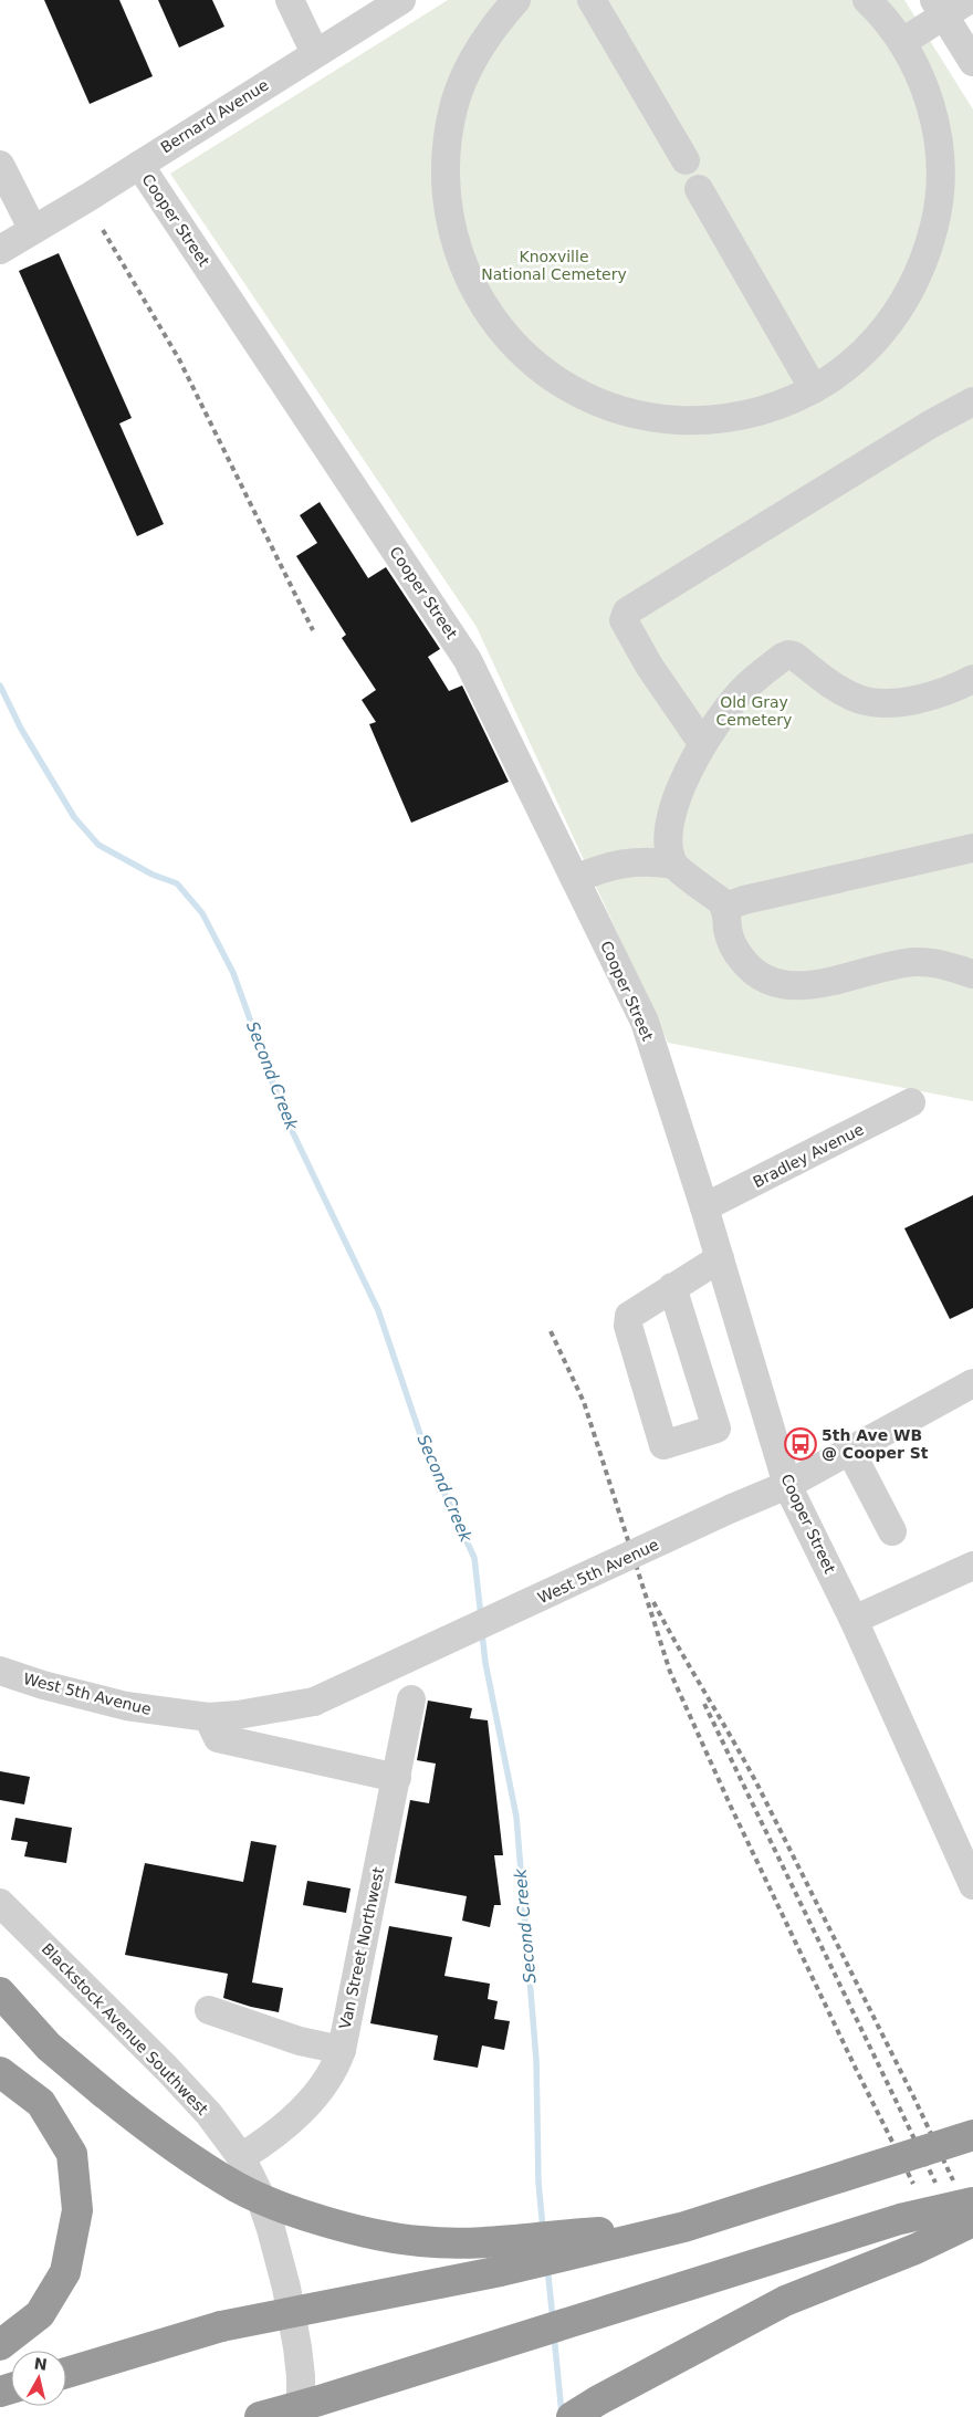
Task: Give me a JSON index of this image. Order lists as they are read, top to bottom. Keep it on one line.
{"streets":{"street":["Bernard Avenue","Cooper Street","Bradley Avenue","West 5th Avenue","Van Street Northwest","Blackstock Avenue Southwest"]},"crossings":[["Bernard Avenue","Cooper Street"],["Cooper Street","Bradley Avenue"],["Cooper Street","West 5th Avenue"],["Van Street Northwest","Blackstock Avenue Southwest"]],"water":["Second Creek"],"parks":["Knoxville National Cemetery","Old Gray Cemetery"],"places":{"bus stop":["5th Ave WB @ Cooper St"]},"north":"top"}
